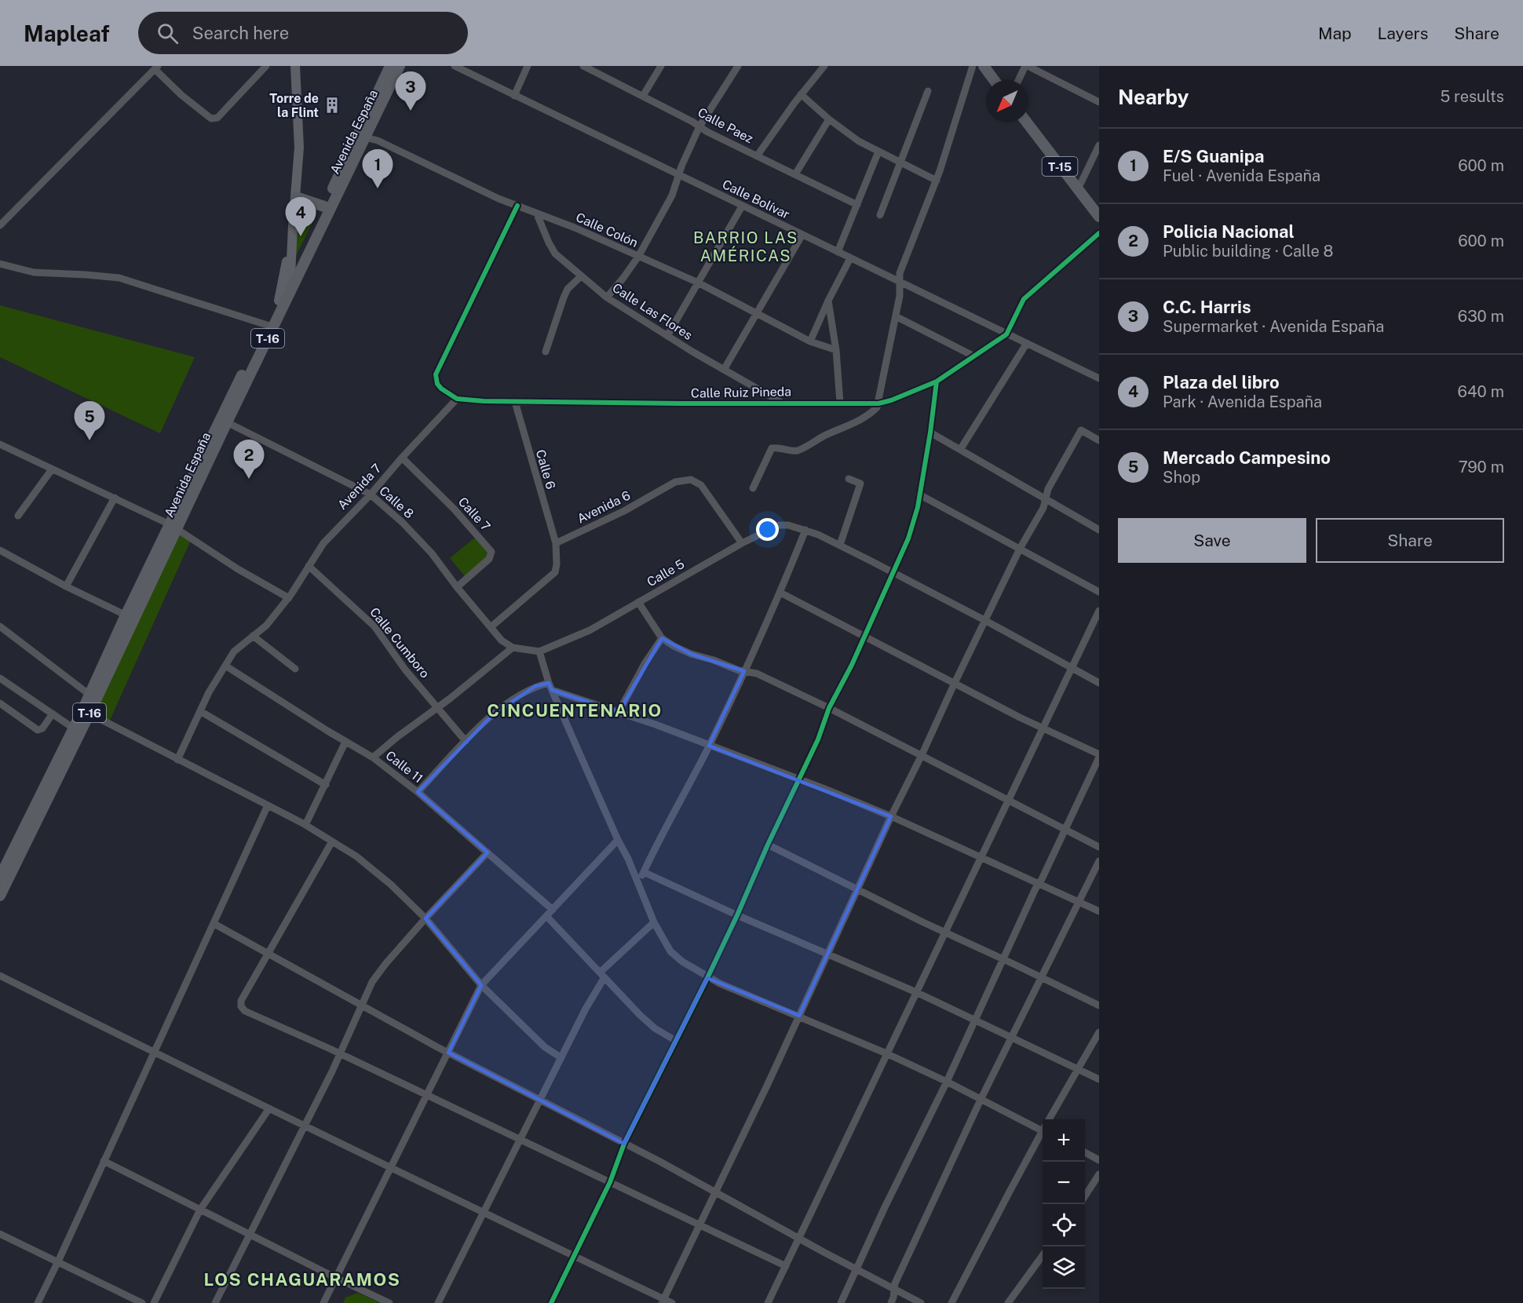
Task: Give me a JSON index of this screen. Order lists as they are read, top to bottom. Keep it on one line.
{"streets":{"highway":["Avenida España","T-15","T-16"],"street":["Calle Paez","Calle Bolívar","Calle Colón","Calle Las Flores","Calle Ruiz Pineda","Calle 6","Avenida 7","Calle 8","Avenida 6","Calle 7","Calle 5","Calle Cumboro","Calle 11"]},"crossings":[["Avenida España","Calle Colón"],["Avenida España","T-16"],["Avenida España","Calle 8"],["Calle Bolívar","Calle Ruiz Pineda"],["Calle Colón","Calle Las Flores"],["Calle Las Flores","Calle Ruiz Pineda"],["Calle Ruiz Pineda","Calle 6"],["Calle Ruiz Pineda","Avenida 7"],["Calle 6","Avenida 6"],["Avenida 7","Calle 8"],["Avenida 7","Calle 7"],["Avenida 7","Calle Cumboro"],["Avenida 7","Calle 11"],["Calle 8","Calle 7"],["Avenida 6","Calle 5"]],"districts":["BARRIO LAS AMÉRICAS","CINCUENTENARIO","LOS CHAGUARAMOS"],"places":{"building":["Torre de la Flint"]},"north":"bottom left","page":{"header":"Mapleaf","search":"Search here","nav":["Map","Layers","Share"],"heading":["Nearby","5 results"],"pins":["3","1","4","5","2"],"list":[{"mark":"1","name":"E/S Guanipa","note":"Fuel · Avenida España","value":"600 m"},{"mark":"2","name":"Policia Nacional","note":"Public building · Calle 8","value":"600 m"},{"mark":"3","name":"C.C. Harris","note":"Supermarket · Avenida España","value":"630 m"},{"mark":"4","name":"Plaza del libro","note":"Park · Avenida España","value":"640 m"},{"mark":"5","name":"Mercado Campesino","note":"Shop","value":"790 m"}],"buttons":["Save","Share"],"map_buttons":["+","−"]}}
